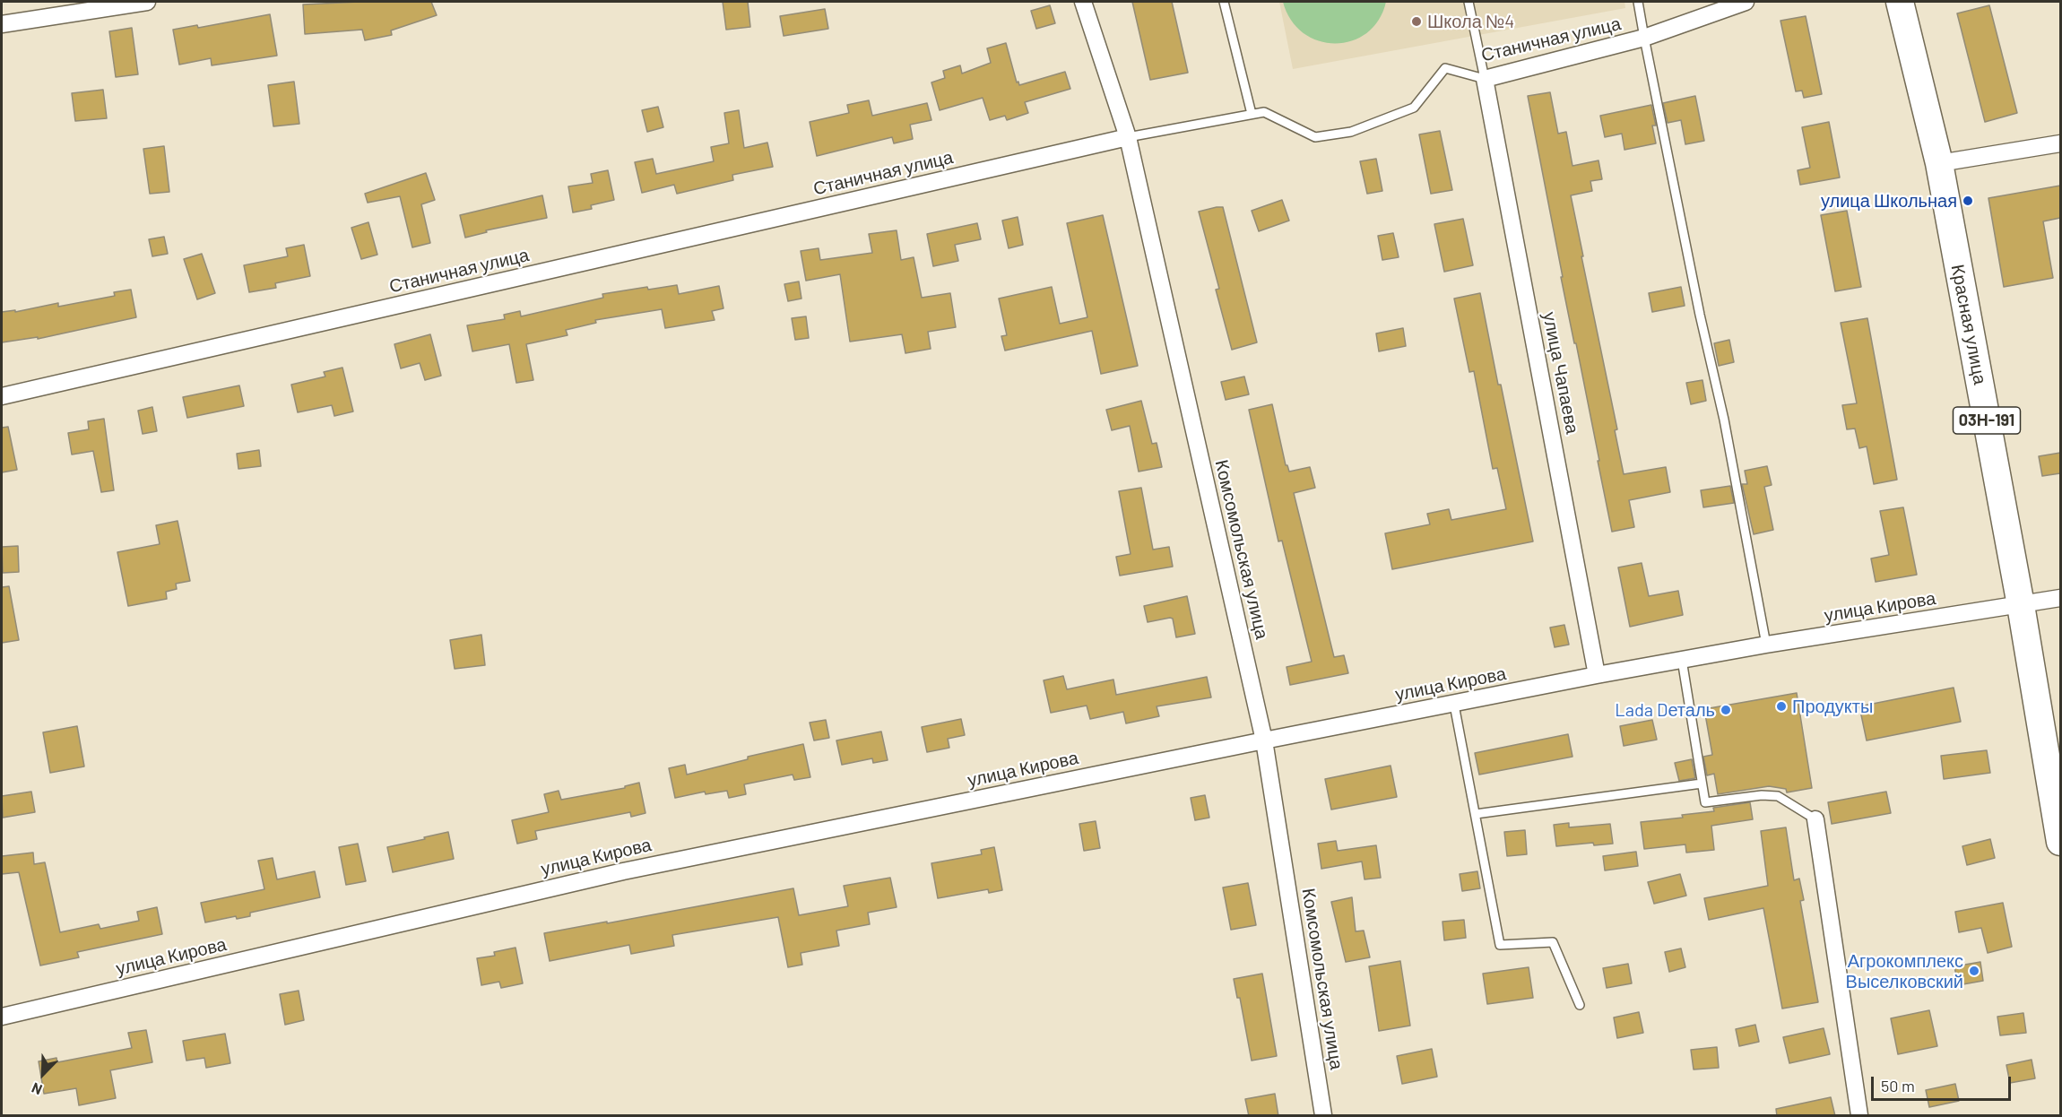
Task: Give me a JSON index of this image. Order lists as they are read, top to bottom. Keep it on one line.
{"streets":{"main road":["Красная улица","03Н-191"],"street":["Станичная улица","улица Чапаева","Комсомольская улица","улица Кирова"]},"crossings":[["Станичная улица","улица Чапаева"],["Станичная улица","Комсомольская улица"],["Красная улица","улица Кирова"],["улица Чапаева","улица Кирова"],["Комсомольская улица","улица Кирова"]],"places":["Школа №4","улица Школьная","Продукты","Lada Dеталь","Агрокомплекс Выселковский"],"scale_bar":"50 m","north":"bottom left"}
